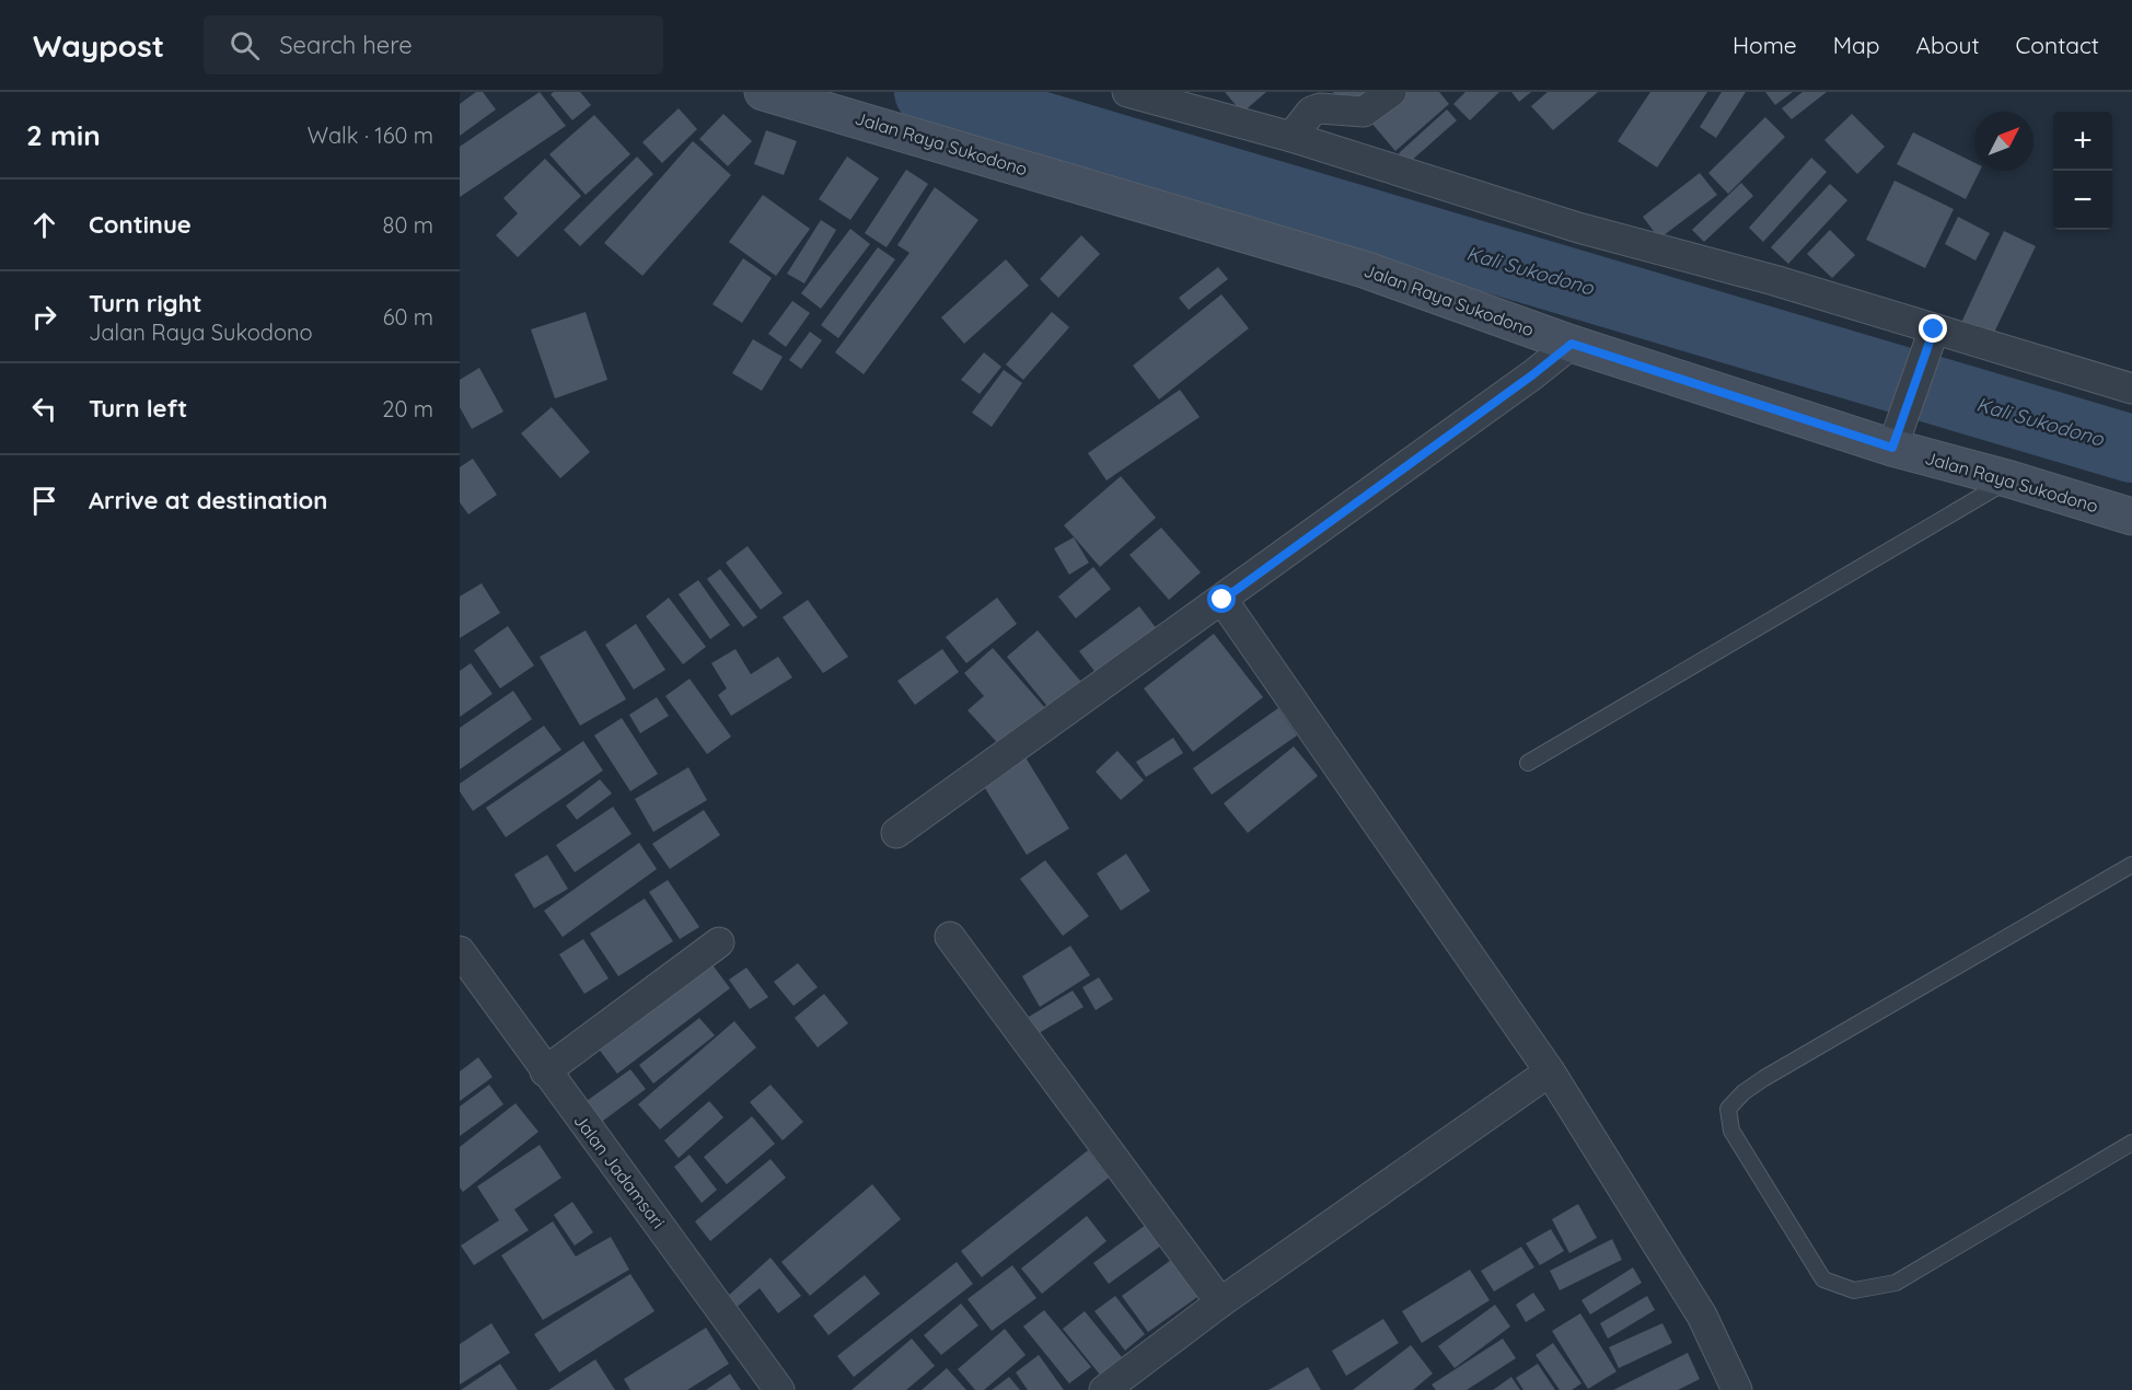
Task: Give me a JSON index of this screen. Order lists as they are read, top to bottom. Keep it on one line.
{"streets":{"main road":["Jalan Raya Sukodono"],"street":["Jalan Jadamsari"]},"water":["Kali Sukodono"],"north":"top right","page":{"header":"Waypost","search":"Search here","nav":["Home","Map","About","Contact"],"heading":["2 min","Walk · 160 m"],"map_buttons":["+","−"],"list":[["Continue","80 m"],["Turn right","Jalan Raya Sukodono","60 m"],["Turn left","20 m"],"Arrive at destination"]}}
